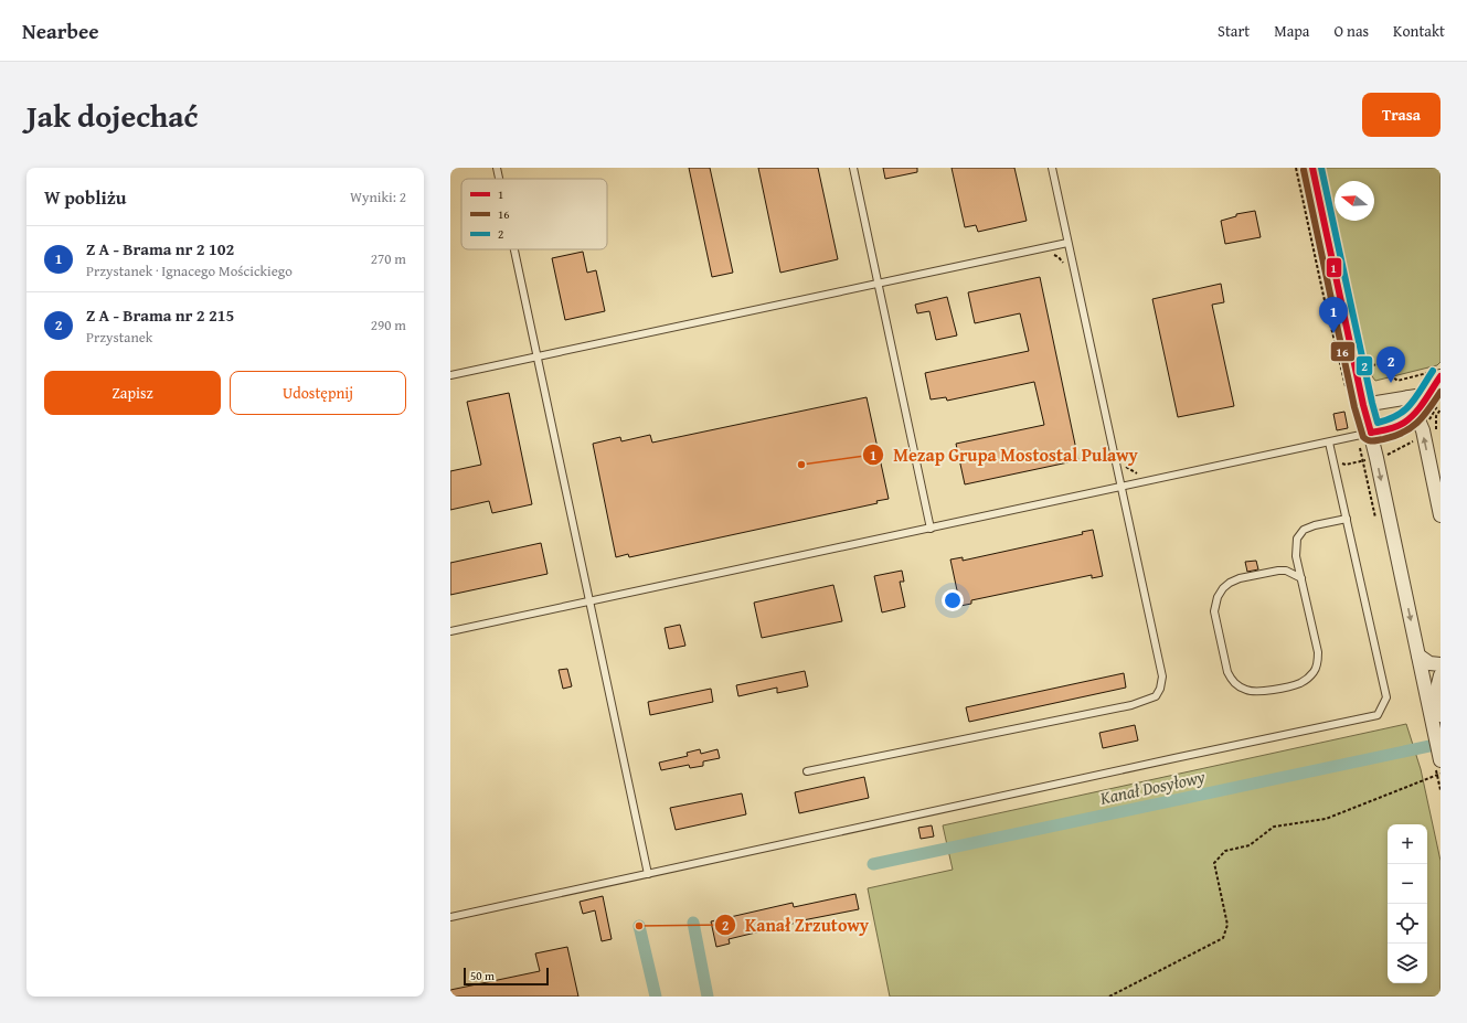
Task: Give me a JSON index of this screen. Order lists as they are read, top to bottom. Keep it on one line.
{"water":["Kanał Dosyłowy"],"places":["Mezap Grupa Mostostal Pulawy","Kanał Zrzutowy"],"lines":["transit line 1","transit line 2","transit line 16"],"legend":["1","16","2"],"scale_bar":"50 m","north":"left","page":{"header":"Nearbee","nav":["Start","Mapa","O nas","Kontakt"],"title":"Jak dojechać","buttons":["Trasa",["Zapisz","Udostępnij"]],"heading":["W pobliżu","Wyniki: 2"],"list":[{"mark":"1","name":"Z A - Brama nr 2 102","note":"Przystanek · Ignacego Mościckiego","value":"270 m"},{"mark":"2","name":"Z A - Brama nr 2 215","note":"Przystanek","value":"290 m"}],"pins":["1","2"],"map_buttons":["+","−"],"scale":"50 m"}}
